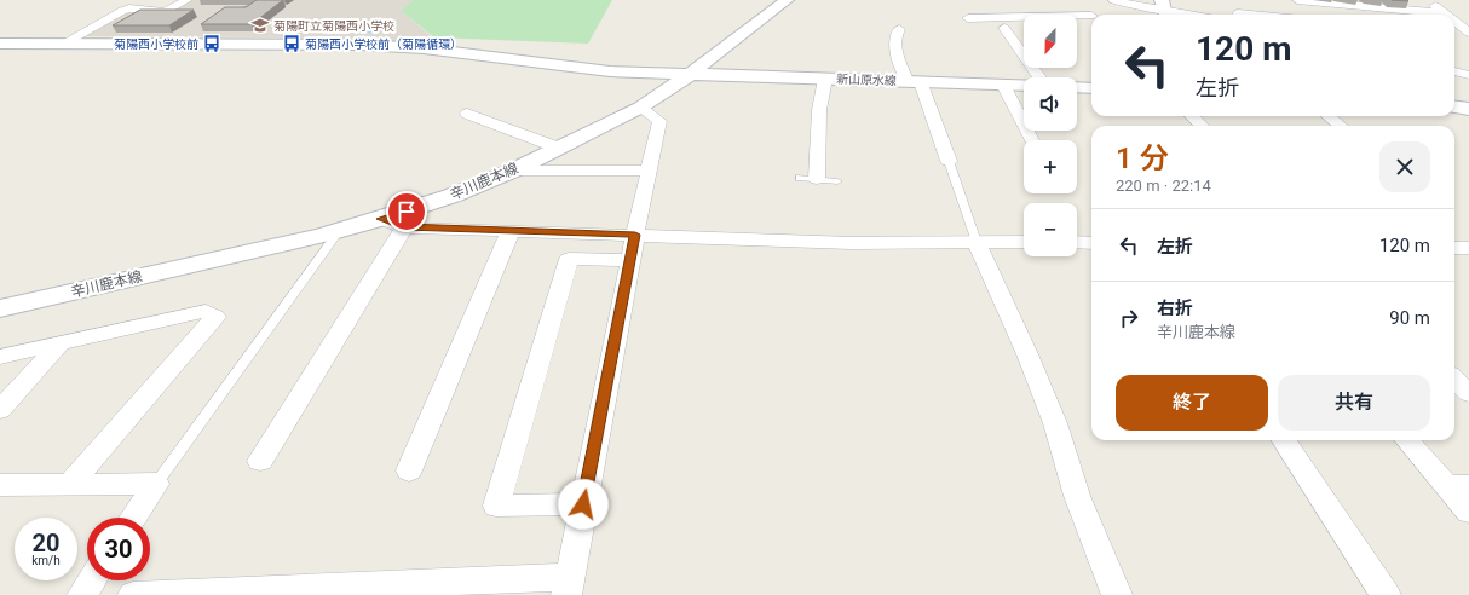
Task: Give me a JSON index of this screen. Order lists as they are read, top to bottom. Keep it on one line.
{"streets":{"main road":["新山原水線","辛川鹿本線"]},"crossings":[["新山原水線","辛川鹿本線"]],"places":{"school or university":["菊陽町立菊陽西小学校"],"bus stop":["菊陽西小学校前","菊陽西小学校前（菊陽循環）"]},"north":"bottom","page":{"map_buttons":["+","−"],"turn":["120 m","左折"],"heading":["1 分","220 m · 22:14"],"list":[{"name":"左折","value":"120 m"},{"name":"右折","note":"辛川鹿本線","value":"90 m"}],"buttons":["終了","共有"],"speed":"20 km/h","limit":"30"}}
